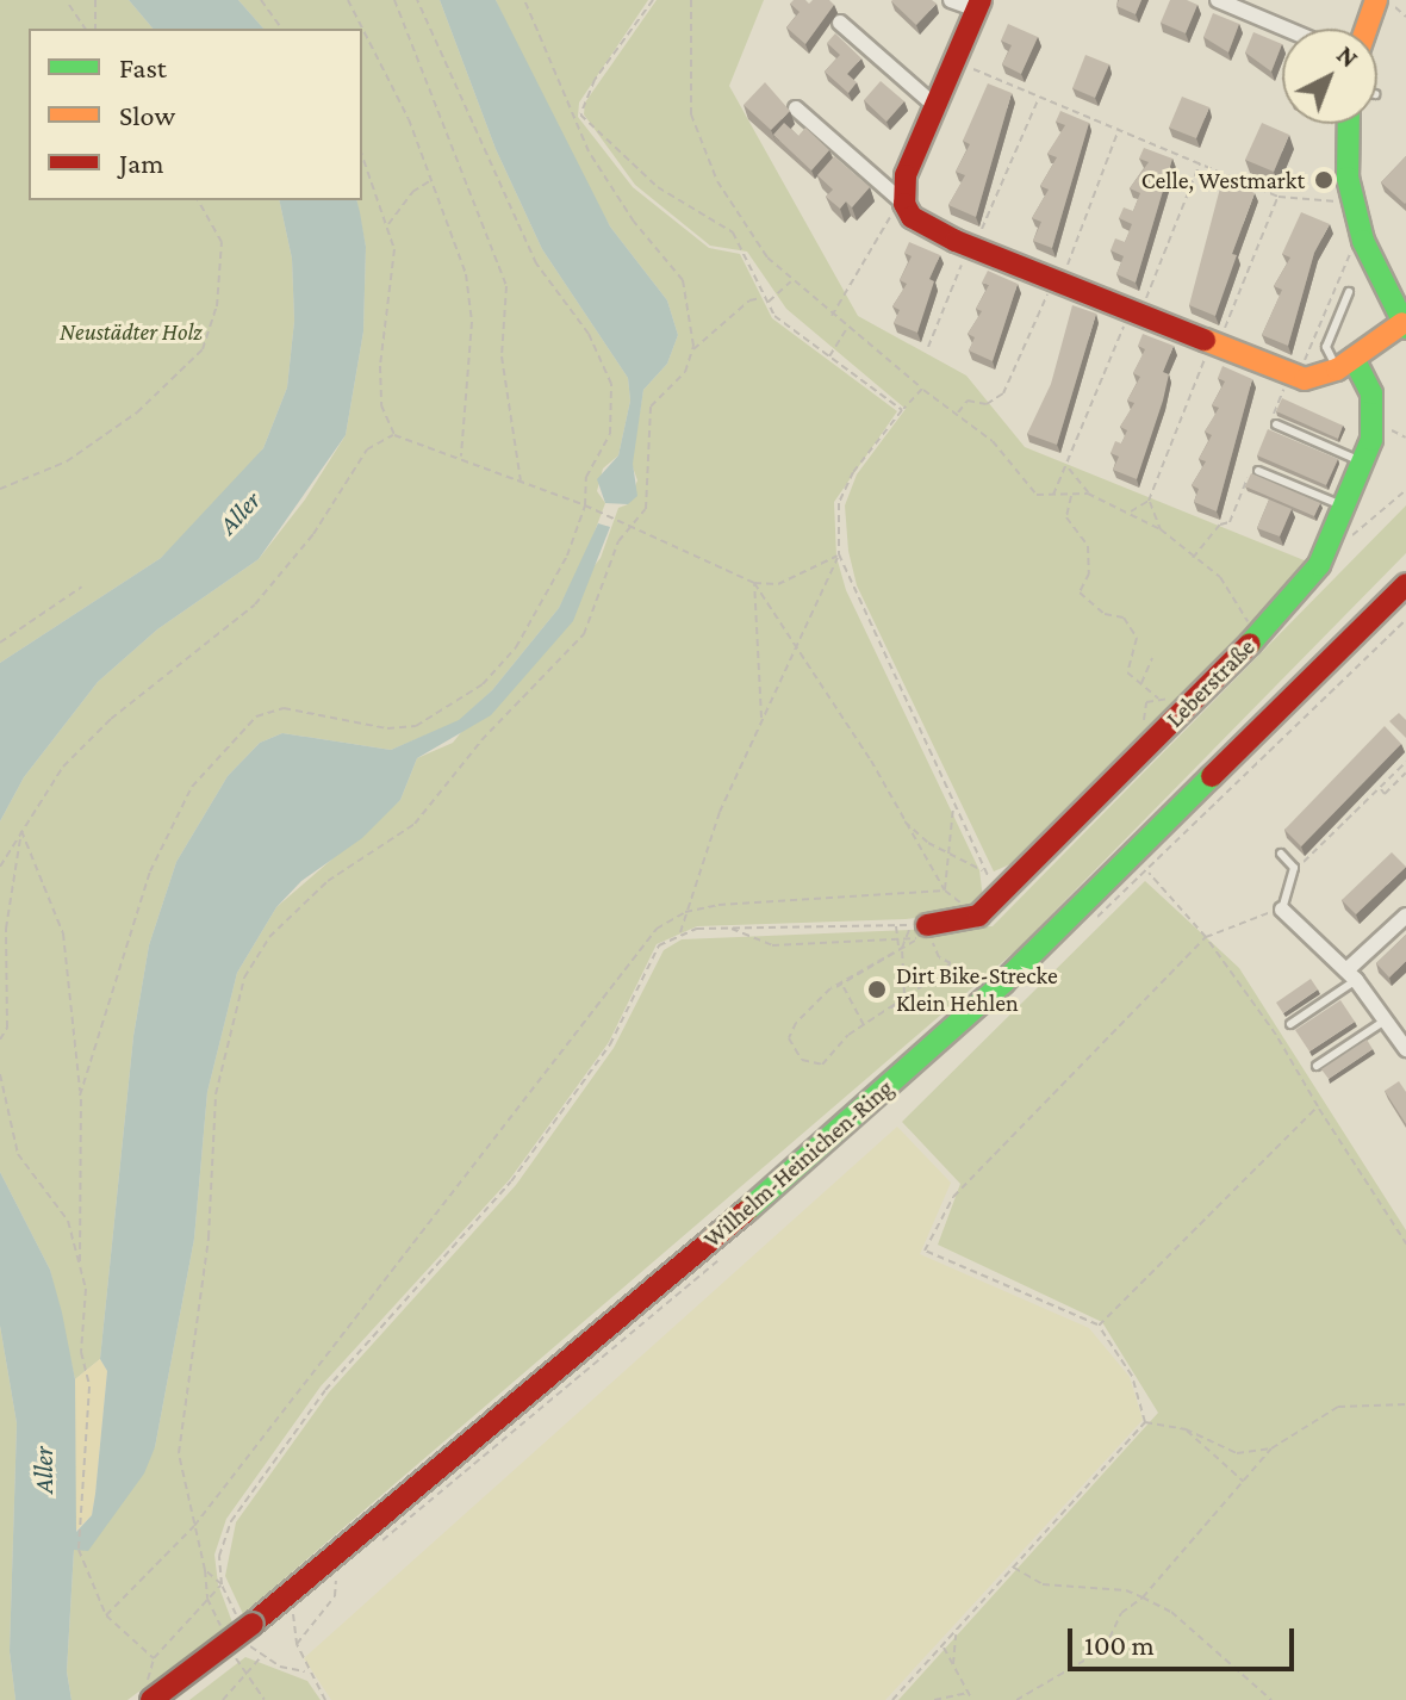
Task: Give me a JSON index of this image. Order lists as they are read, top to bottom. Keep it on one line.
{"streets":{"street":["Leberstraße","Wilhelm-Heinichen-Ring"]},"water":["Aller"],"parks":["Neustädter Holz"],"places":["Celle, Westmarkt","Dirt Bike-Strecke Klein Hehlen"],"legend":["Fast","Slow","Jam"],"scale_bar":"100 m","north":"top right"}
